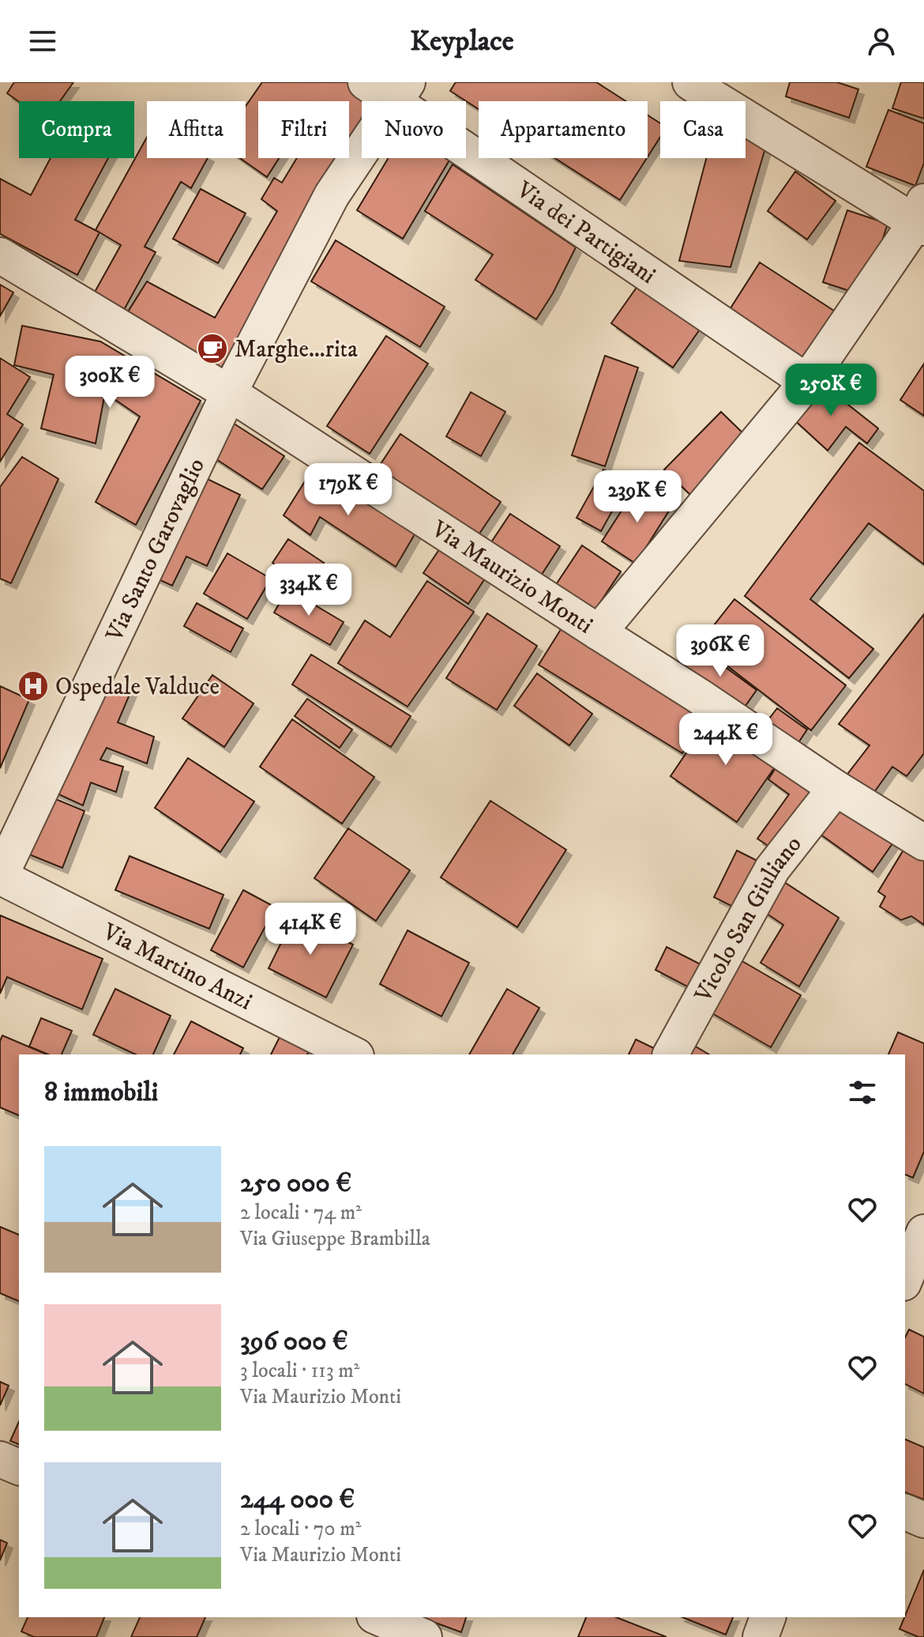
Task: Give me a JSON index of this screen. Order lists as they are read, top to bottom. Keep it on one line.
{"streets":{"street":["Via dei Partigiani","Via Santo Garovaglio","Via Maurizio Monti","Vicolo San Giuliano","Via Martino Anzi"]},"crossings":[["Via dei Partigiani","Via Santo Garovaglio"],["Via Santo Garovaglio","Via Maurizio Monti"],["Via Santo Garovaglio","Via Martino Anzi"],["Via Maurizio Monti","Vicolo San Giuliano"]],"places":{"cafe":["Marghe…rita"],"hospital":["Ospedale Valduce"]},"page":{"header":"Keyplace","chip":["Compra","Affitta","Filtri","Nuovo","Appartamento","Casa"],"price":["300K €","250K €","179K €","239K €","334K €","396K €","244K €","414K €"],"heading":"8 immobili","list":[{"name":"250 000 €","note":"2 locali · 74 m² · Via Giuseppe Brambilla"},{"name":"396 000 €","note":"3 locali · 113 m² · Via Maurizio Monti"},{"name":"244 000 €","note":"2 locali · 70 m² · Via Maurizio Monti"}]}}
